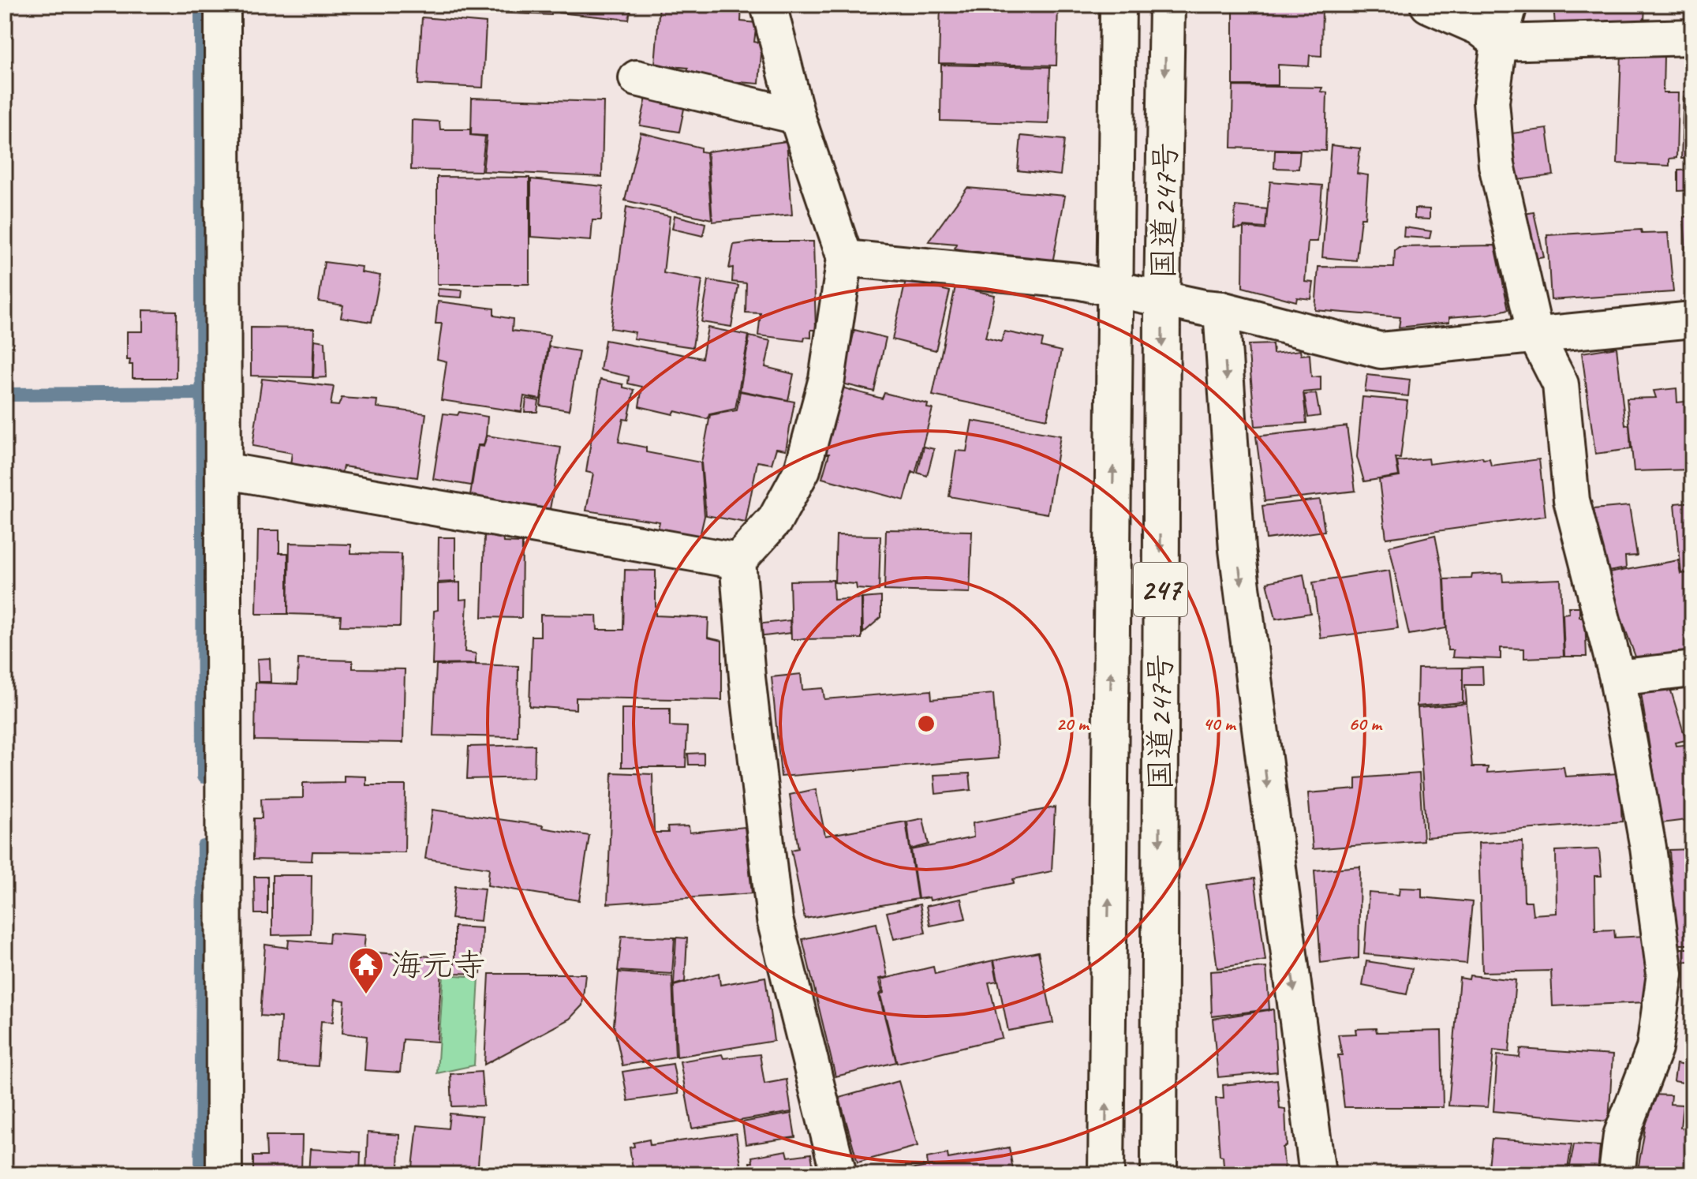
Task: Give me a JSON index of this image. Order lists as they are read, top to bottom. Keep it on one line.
{"streets":{"main road":["国道247号","247"]},"places":{"temple":["海元寺"]},"rings":["20 m","40 m","60 m"]}
